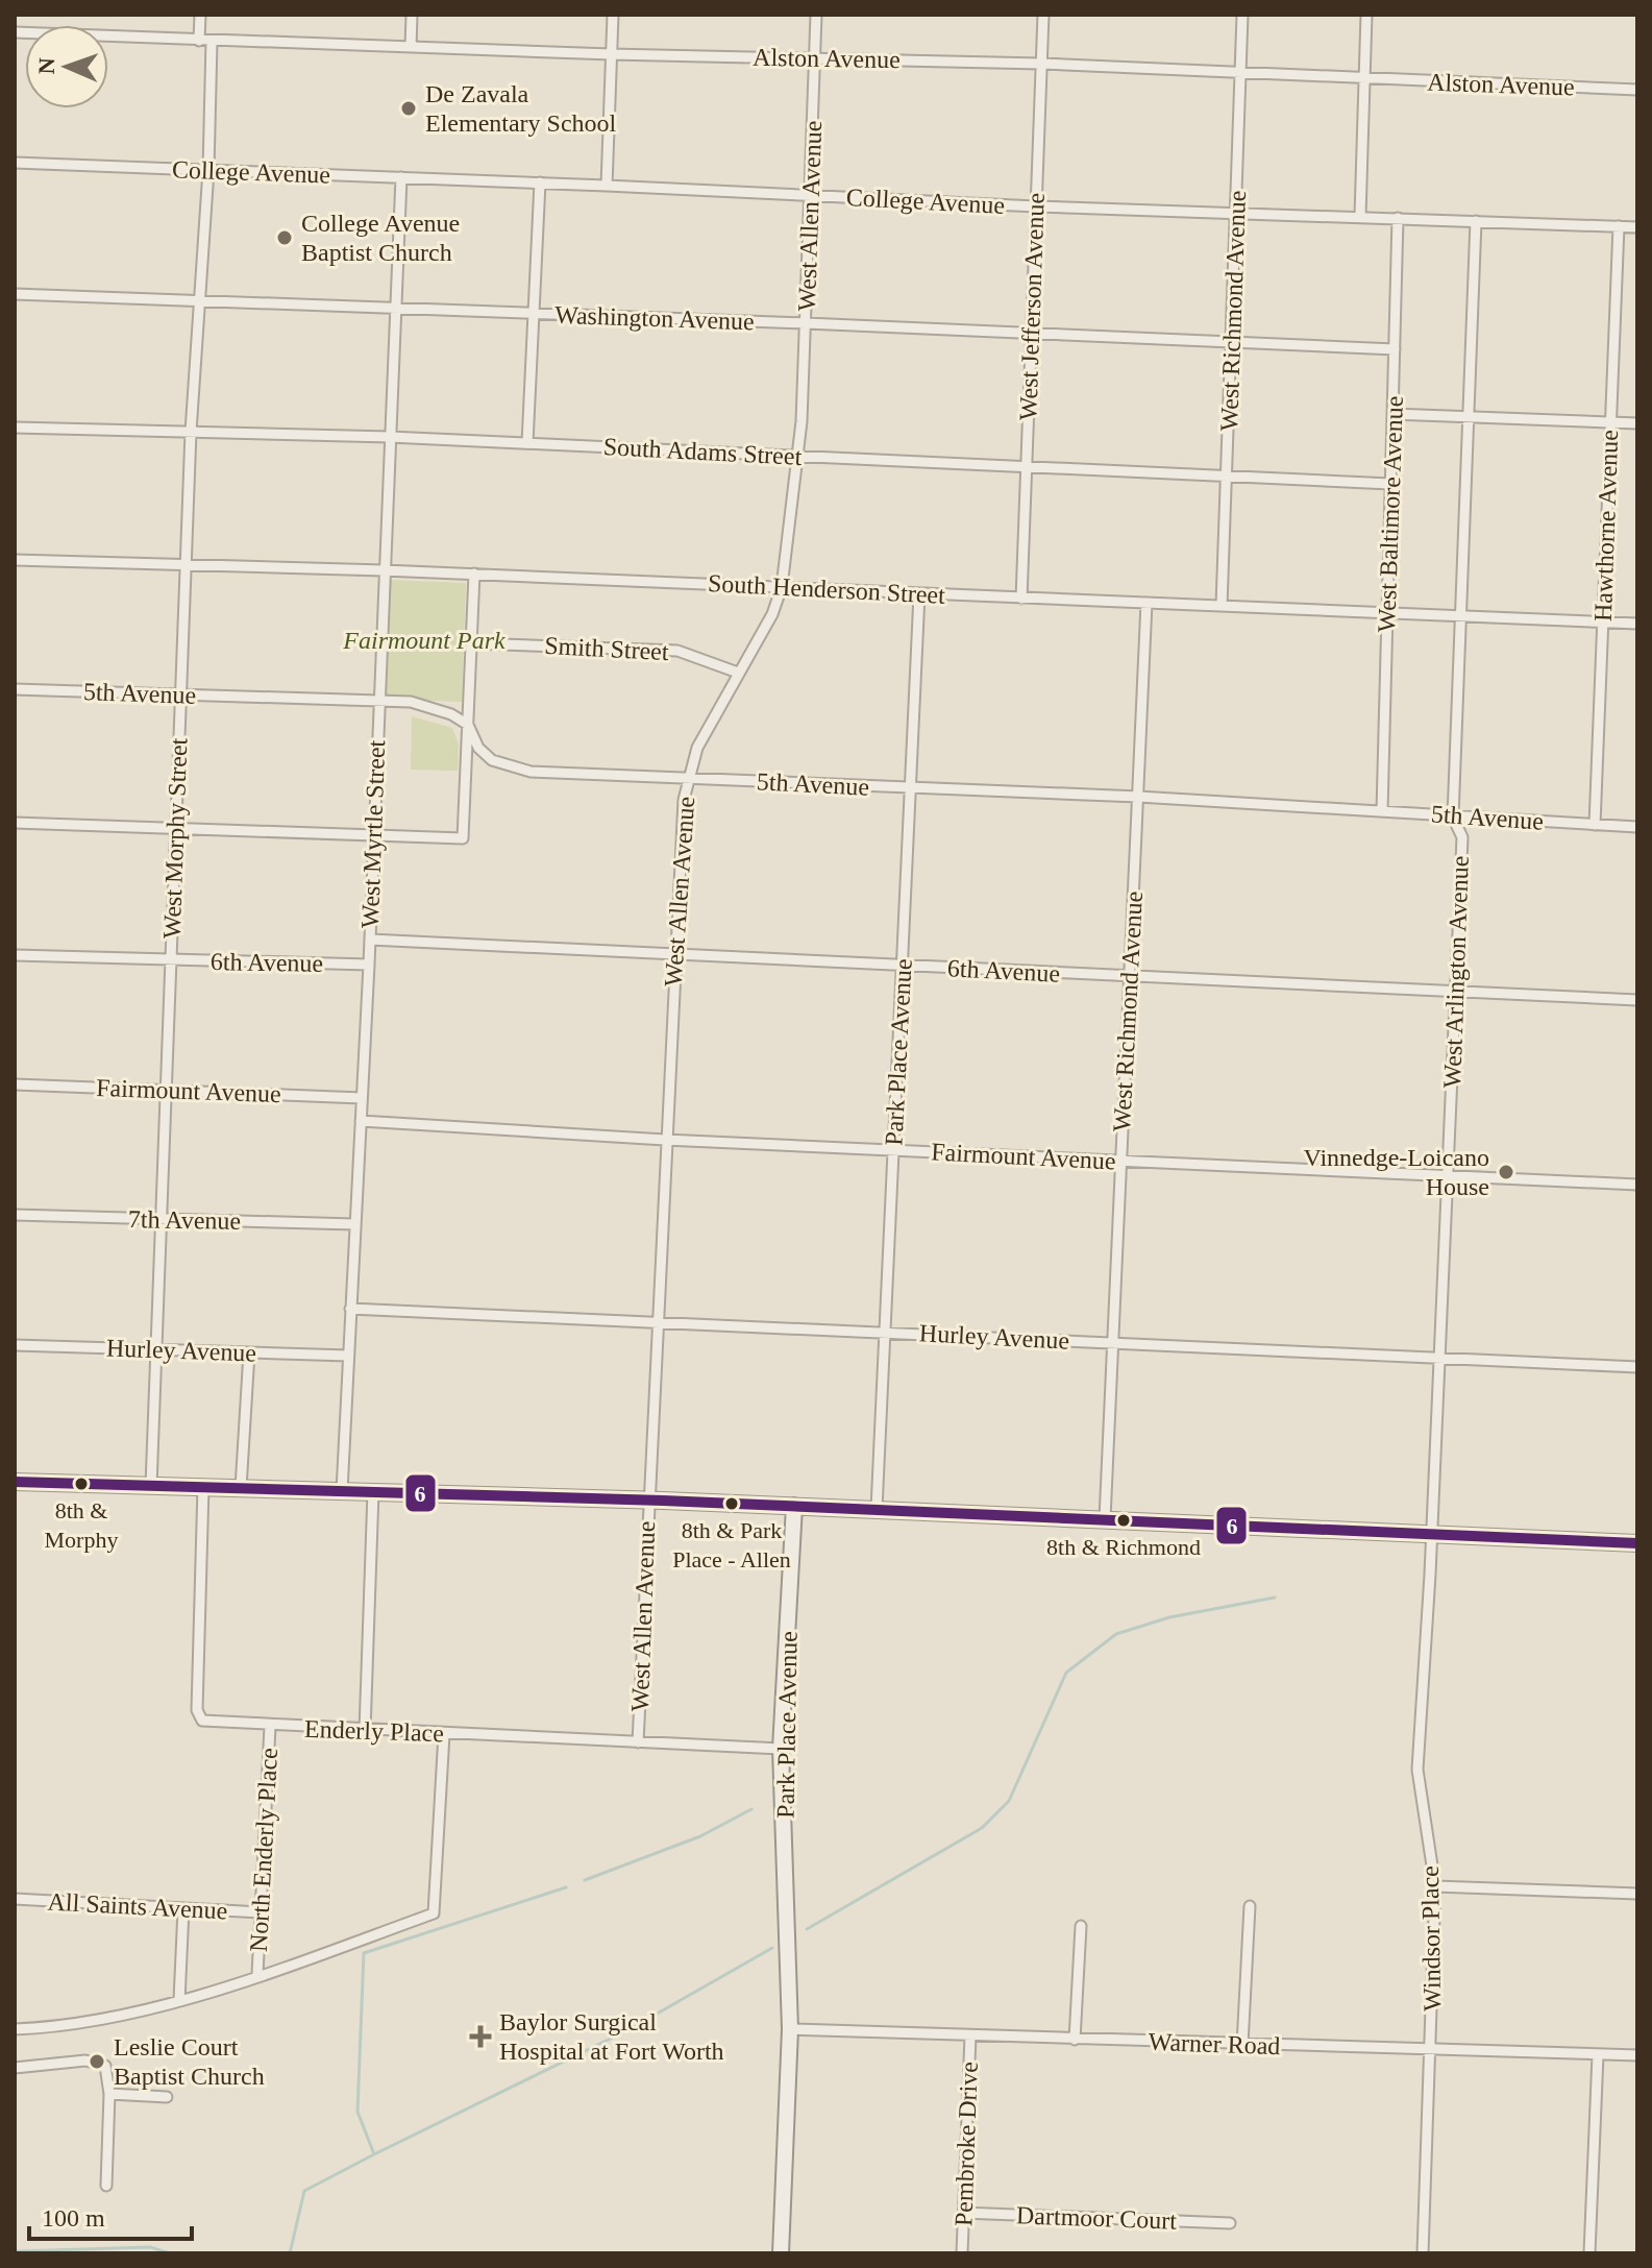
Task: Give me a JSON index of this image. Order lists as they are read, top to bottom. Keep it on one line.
{"streets":{"main road":["Park Place Avenue"],"street":["Alston Avenue","College Avenue","West Allen Avenue","West Jefferson Avenue","West Richmond Avenue","Washington Avenue","South Adams Street","West Baltimore Avenue","Hawthorne Avenue","South Henderson Street","Smith Street","5th Avenue","West Myrtle Street","West Morphy Street","6th Avenue","West Arlington Avenue","Fairmount Avenue","7th Avenue","Hurley Avenue","Enderly Place","North Enderly Place","All Saints Avenue","Windsor Place","Warner Road","Pembroke Drive","Dartmoor Court"]},"crossings":[["Alston Avenue","West Allen Avenue"],["Alston Avenue","West Jefferson Avenue"],["Alston Avenue","West Richmond Avenue"],["Alston Avenue","West Morphy Street"],["College Avenue","West Allen Avenue"],["College Avenue","West Jefferson Avenue"],["College Avenue","West Richmond Avenue"],["College Avenue","West Baltimore Avenue"],["College Avenue","Hawthorne Avenue"],["College Avenue","West Myrtle Street"],["College Avenue","West Morphy Street"],["College Avenue","West Arlington Avenue"],["West Allen Avenue","Washington Avenue"],["West Allen Avenue","South Adams Street"],["West Allen Avenue","South Henderson Street"],["West Allen Avenue","Smith Street"],["West Allen Avenue","5th Avenue"],["West Allen Avenue","6th Avenue"],["West Allen Avenue","Fairmount Avenue"],["West Allen Avenue","Hurley Avenue"],["West Allen Avenue","Enderly Place"],["West Jefferson Avenue","Washington Avenue"],["West Jefferson Avenue","South Adams Street"],["West Jefferson Avenue","South Henderson Street"],["West Richmond Avenue","Washington Avenue"],["West Richmond Avenue","South Adams Street"],["West Richmond Avenue","South Henderson Street"],["West Richmond Avenue","5th Avenue"],["West Richmond Avenue","6th Avenue"],["West Richmond Avenue","Fairmount Avenue"],["West Richmond Avenue","Hurley Avenue"],["Washington Avenue","West Baltimore Avenue"],["Washington Avenue","West Myrtle Street"],["Washington Avenue","West Morphy Street"],["South Adams Street","West Baltimore Avenue"],["South Adams Street","West Myrtle Street"],["South Adams Street","West Morphy Street"],["West Baltimore Avenue","South Henderson Street"],["West Baltimore Avenue","5th Avenue"],["Hawthorne Avenue","South Henderson Street"],["Hawthorne Avenue","5th Avenue"],["South Henderson Street","West Myrtle Street"],["South Henderson Street","West Morphy Street"],["South Henderson Street","West Arlington Avenue"],["South Henderson Street","Park Place Avenue"],["5th Avenue","West Myrtle Street"],["5th Avenue","West Morphy Street"],["5th Avenue","West Arlington Avenue"],["5th Avenue","Park Place Avenue"],["West Myrtle Street","6th Avenue"],["West Myrtle Street","Fairmount Avenue"],["West Myrtle Street","7th Avenue"],["West Myrtle Street","Hurley Avenue"],["West Morphy Street","6th Avenue"],["West Morphy Street","Fairmount Avenue"],["West Morphy Street","7th Avenue"],["West Morphy Street","Hurley Avenue"],["6th Avenue","West Arlington Avenue"],["6th Avenue","Park Place Avenue"],["West Arlington Avenue","Fairmount Avenue"],["West Arlington Avenue","Hurley Avenue"],["West Arlington Avenue","Windsor Place"],["Park Place Avenue","Fairmount Avenue"],["Park Place Avenue","Hurley Avenue"],["Park Place Avenue","Enderly Place"],["Park Place Avenue","Warner Road"],["Enderly Place","North Enderly Place"],["North Enderly Place","All Saints Avenue"],["Windsor Place","Warner Road"],["Warner Road","Pembroke Drive"],["Pembroke Drive","Dartmoor Court"]],"parks":["Fairmount Park"],"places":{"other":["De Zavala Elementary School","College Avenue Baptist Church","Vinnedge-Loicano House","8th & Morphy","8th & Park Place - Allen","8th & Richmond","Leslie Court Baptist Church"],"health":["Baylor Surgical Hospital at Fort Worth"]},"lines":["transit line 6"],"scale_bar":"100 m","north":"left"}
